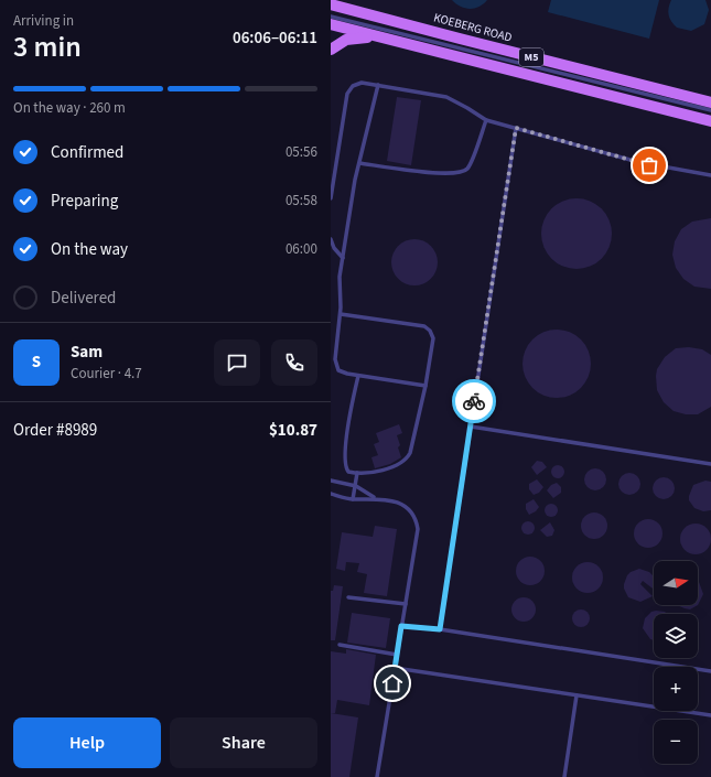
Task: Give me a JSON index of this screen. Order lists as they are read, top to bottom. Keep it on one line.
{"streets":{"main road":["KOEBERG ROAD","M5"]},"north":"right","page":{"heading":["3 min","Arriving in","06:06–06:11"],"panel":["Sam","Courier · 4.7","Order #8989","$10.87"],"bar":"On the way · 260 m","list":[["Confirmed","05:56"],["Preparing","05:58"],["On the way","06:00"],"Delivered"],"round":"S","map_buttons":["+","−"],"buttons":["Help","Share"]}}
